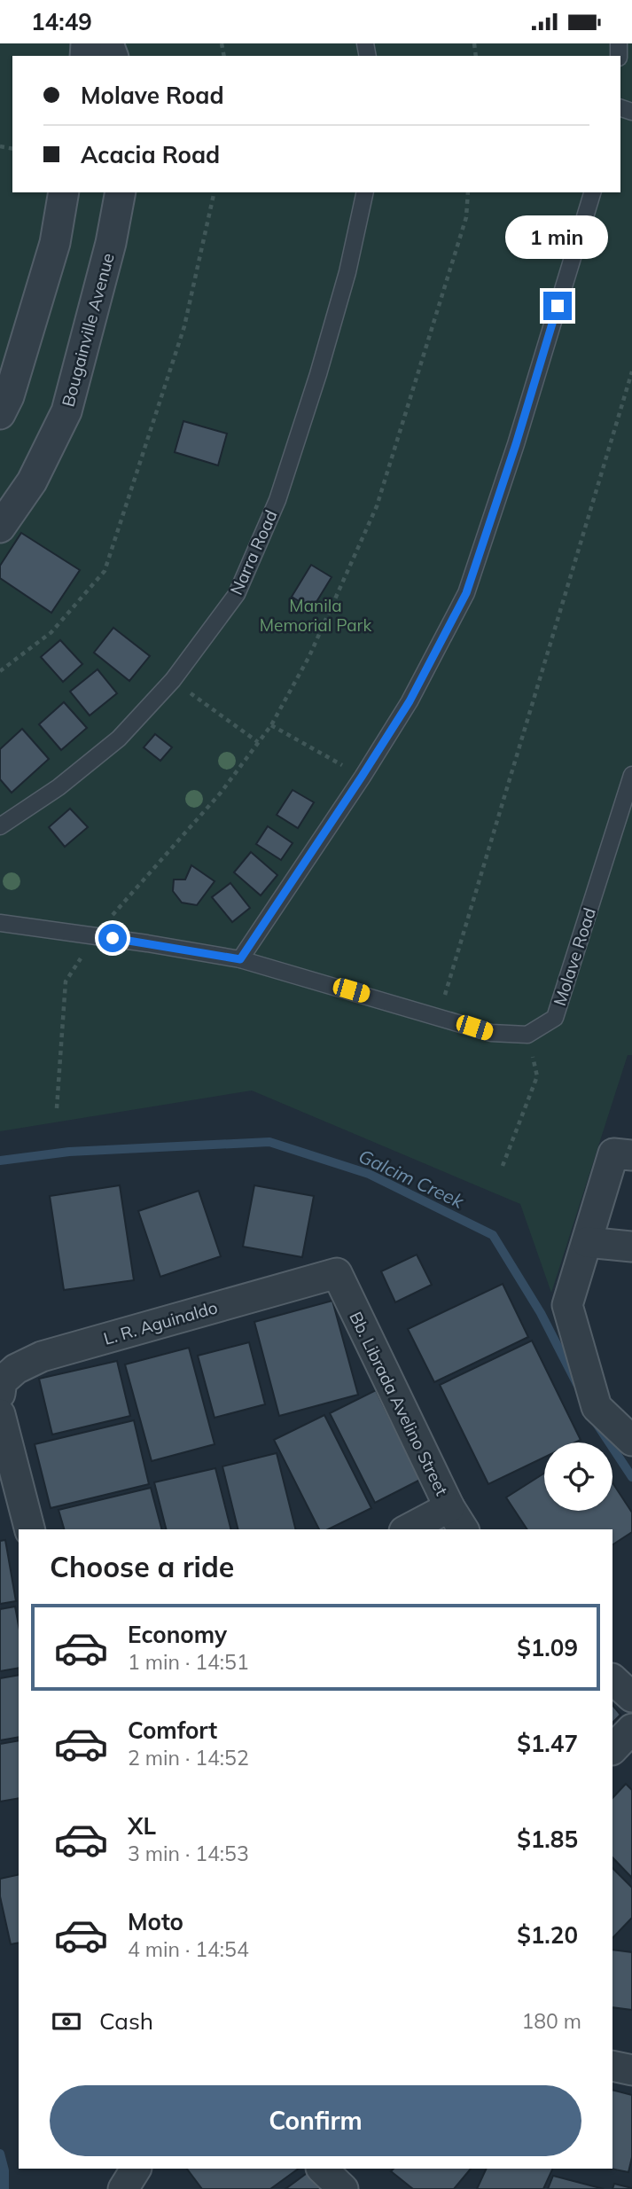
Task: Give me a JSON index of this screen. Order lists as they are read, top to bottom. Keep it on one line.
{"streets":{"street":["Bougainville Avenue","L. R. Aguinaldo","Bb. Librada Avelino Street"],"lane":["Narra Road","Molave Road"]},"crossings":[["L. R. Aguinaldo","Bb. Librada Avelino Street"]],"water":["Galcim Creek"],"parks":["Manila Memorial Park"],"page":{"status":"14:49","banner":["Molave Road","Acacia Road"],"bubble":"1 min","heading":"Choose a ride","list":[{"name":"Economy","note":"1 min · 14:51","value":"$1.09"},{"name":"Comfort","note":"2 min · 14:52","value":"$1.47"},{"name":"XL","note":"3 min · 14:53","value":"$1.85"},{"name":"Moto","note":"4 min · 14:54","value":"$1.20"}],"pay":["Cash","180 m"],"buttons":"Confirm"}}
